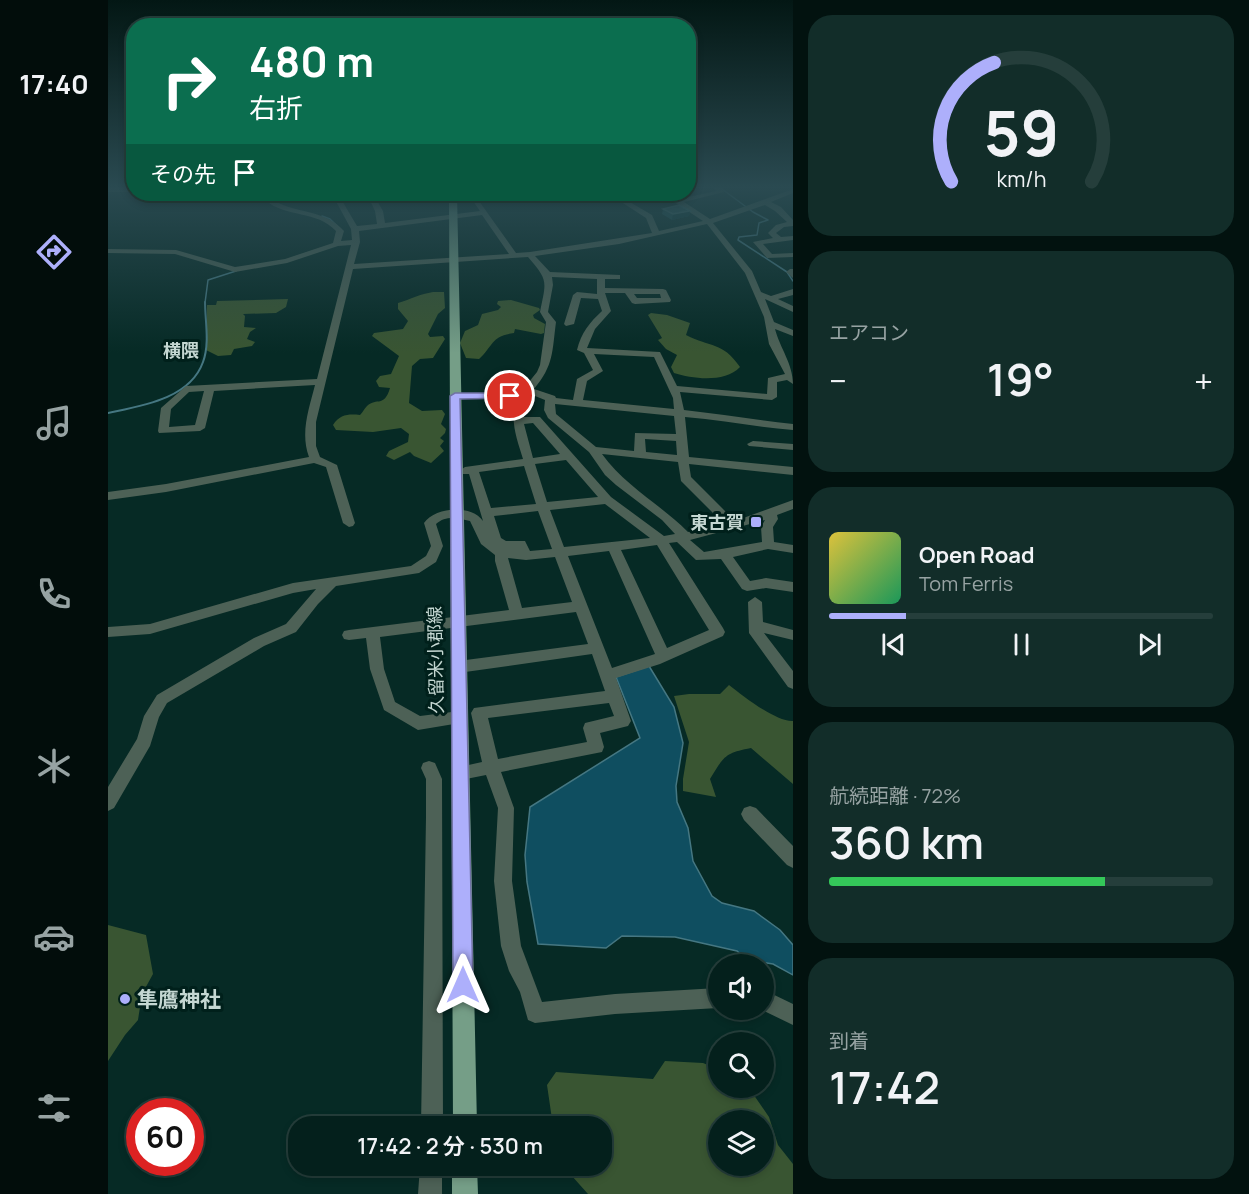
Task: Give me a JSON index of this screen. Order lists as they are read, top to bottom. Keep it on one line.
{"streets":{"main road":["久留米小郡線"]},"districts":["横隈"],"places":{"transit":["東古賀"],"other":["隼鷹神社"]},"page":{"tabs":"17:40","turn":["480 m","右折"],"then":"その先","tile":["エアコン",["航続距離 · 72%","360 km"],["到着","17:42"]],"heat":["−","19°","+"],"song":["Open Road","Tom Ferris"],"limit":"60","trip":"17:42 · 2 分 · 530 m","gauge":["59","km/h"]}}
